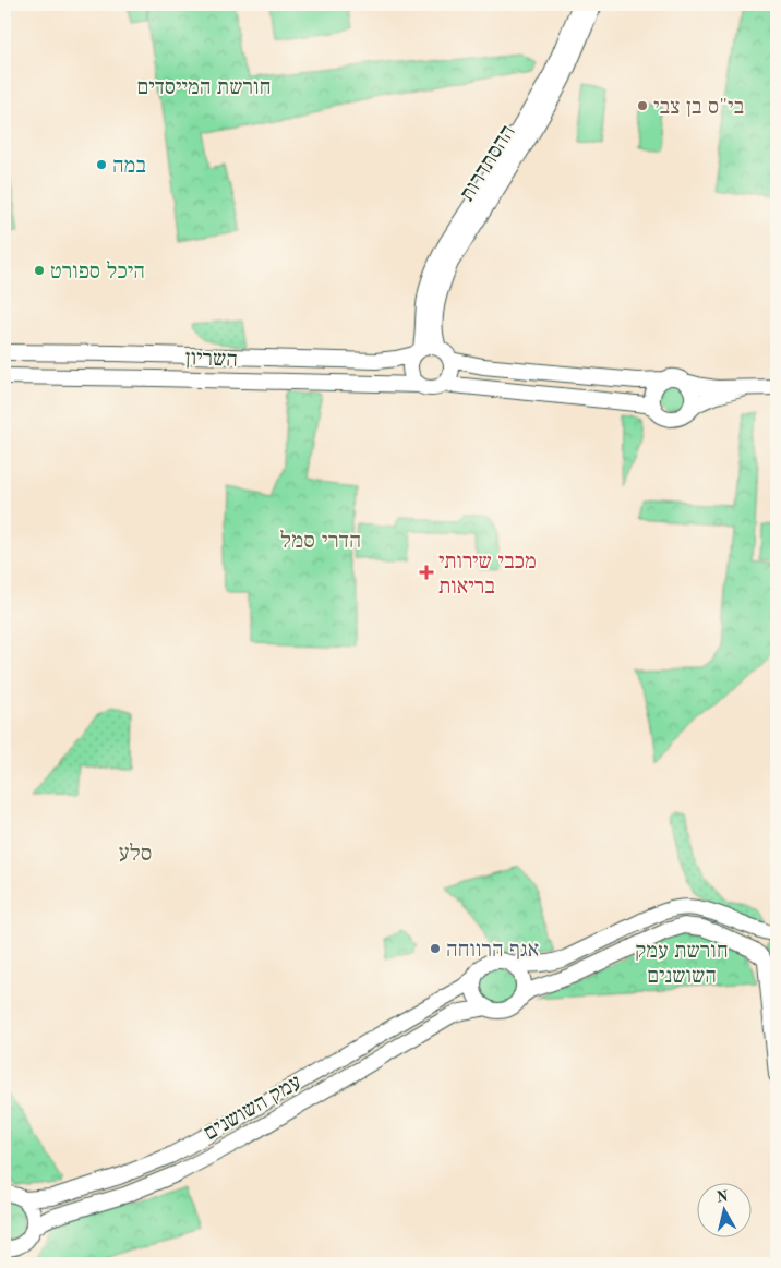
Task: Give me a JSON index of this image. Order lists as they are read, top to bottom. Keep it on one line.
{"streets":{"street":["ההסתדרות","השריון","עמק השושנים"]},"crossings":[["ההסתדרות","השריון"]],"districts":["הדרי סמל","סלע"],"parks":["חורשת המייסדים","חורשת עמק השושנים"],"places":{"other":["בי\"ס בן צבי","במה","היכל ספורט","אגף הרווחה"],"health":["מכבי שירותי בריאות"]},"north":"top"}
